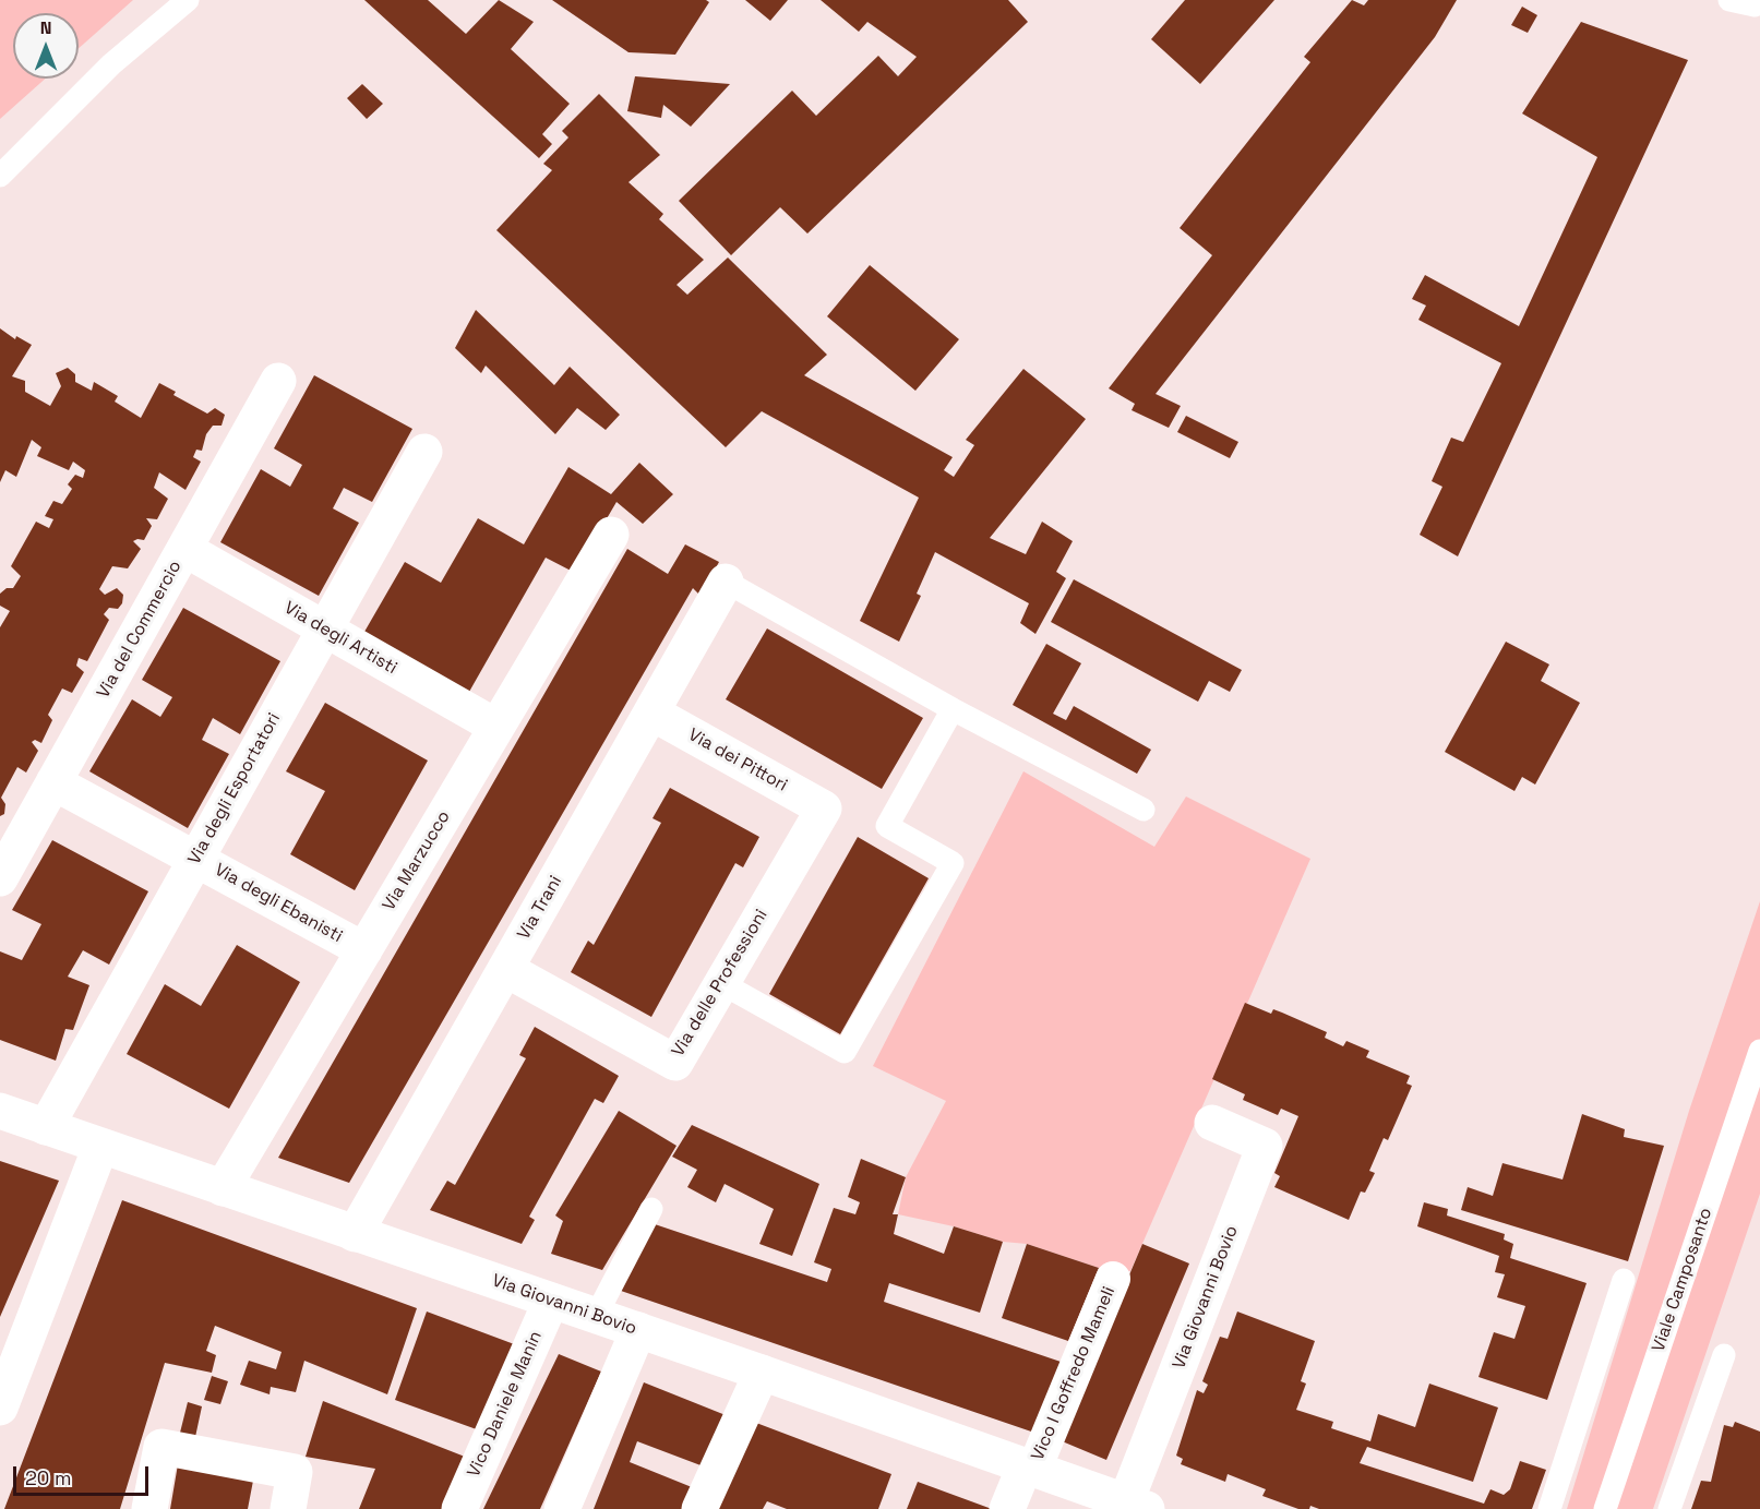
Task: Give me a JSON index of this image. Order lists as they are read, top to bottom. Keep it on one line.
{"streets":{"street":["Via del Commercio","Via degli Artisti","Via dei Pittori","Via degli Esportatori","Via Marzucco","Via degli Ebanisti","Via Trani","Via delle Professioni","Via Giovanni Bovio","Vico I Goffredo Mameli","Vico Daniele Manin"],"lane":["Viale Camposanto"]},"crossings":[["Via del Commercio","Via degli Artisti"],["Via del Commercio","Via degli Ebanisti"],["Via degli Artisti","Via degli Esportatori"],["Via degli Artisti","Via Marzucco"],["Via dei Pittori","Via Trani"],["Via dei Pittori","Via delle Professioni"],["Via degli Esportatori","Via degli Ebanisti"],["Via degli Esportatori","Via Giovanni Bovio"],["Via Marzucco","Via degli Ebanisti"],["Via Marzucco","Via Giovanni Bovio"],["Via Trani","Via delle Professioni"],["Via Trani","Via Giovanni Bovio"],["Via Giovanni Bovio","Vico I Goffredo Mameli"],["Via Giovanni Bovio","Vico Daniele Manin"]],"scale_bar":"20 m","north":"top"}
